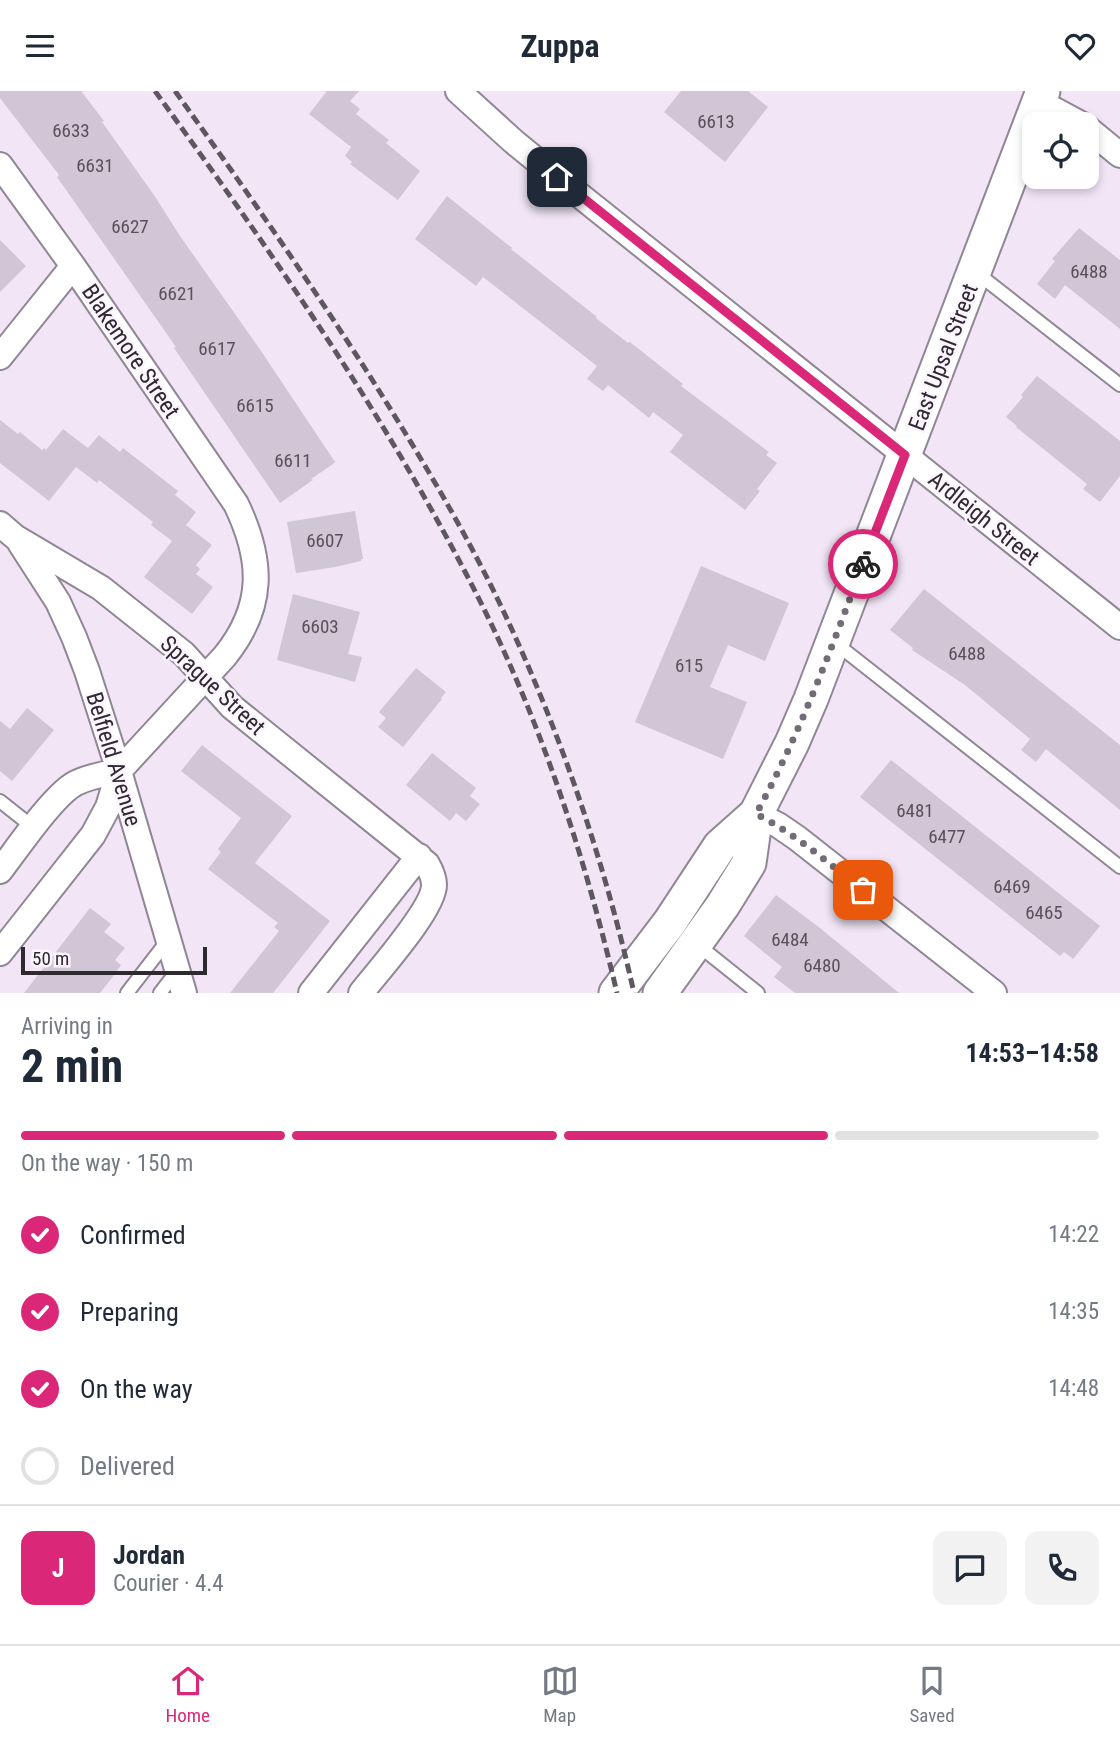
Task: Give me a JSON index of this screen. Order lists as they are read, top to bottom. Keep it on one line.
{"streets":{"street":["Blakemore Street","East Upsal Street","Ardleigh Street","Sprague Street","Belfield Avenue"]},"crossings":[["Blakemore Street","Sprague Street"],["Blakemore Street","Belfield Avenue"],["East Upsal Street","Ardleigh Street"],["Sprague Street","Belfield Avenue"]],"house_numbers":["6613","6633","6631","6627","6488","6621","6617","6615","6611","6607","6603","6488","615","6481","6477","6469","6465","6484","6480"],"scale_bar":"50 m","page":{"header":"Zuppa","scale":"50 m","heading":["2 min","Arriving in","14:53–14:58"],"panel":["Jordan","Courier · 4.4"],"bar":"On the way · 150 m","list":[["Confirmed","14:22"],["Preparing","14:35"],["On the way","14:48"],"Delivered"],"round":"J","tabs":["Home","Map","Saved"]}}
